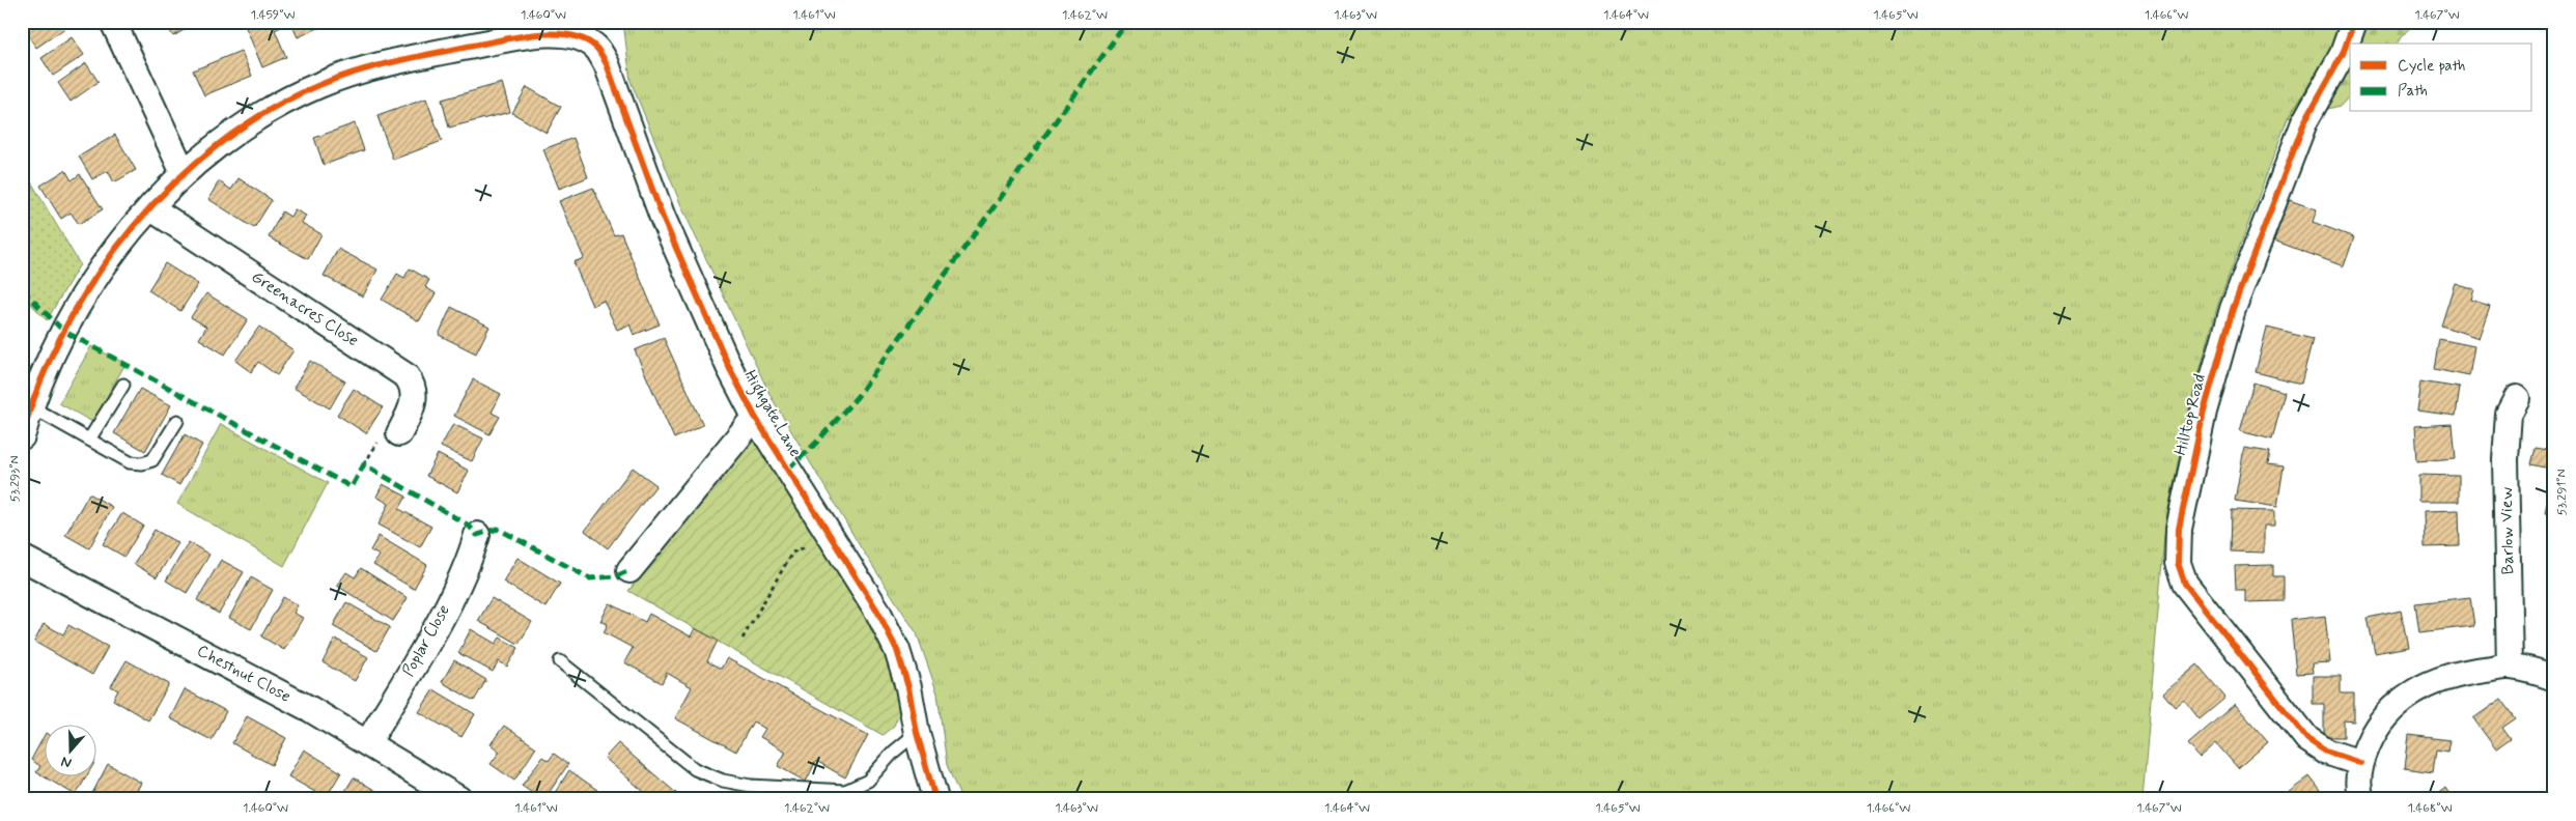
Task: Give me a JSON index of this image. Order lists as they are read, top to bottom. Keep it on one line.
{"streets":{"street":["Greenacres Close","Highgate Lane","Hilltop Road","Barlow View","Poplar Close","Chestnut Close"]},"crossings":[["Poplar Close","Chestnut Close"]],"legend":["Cycle path","Path"],"north":"bottom","coordinates":["1.459°W","1.460°W","1.461°W","1.462°W","1.463°W","1.464°W","1.465°W","1.466°W","1.467°W","53.293°N","53.291°N","1.468°W"]}
